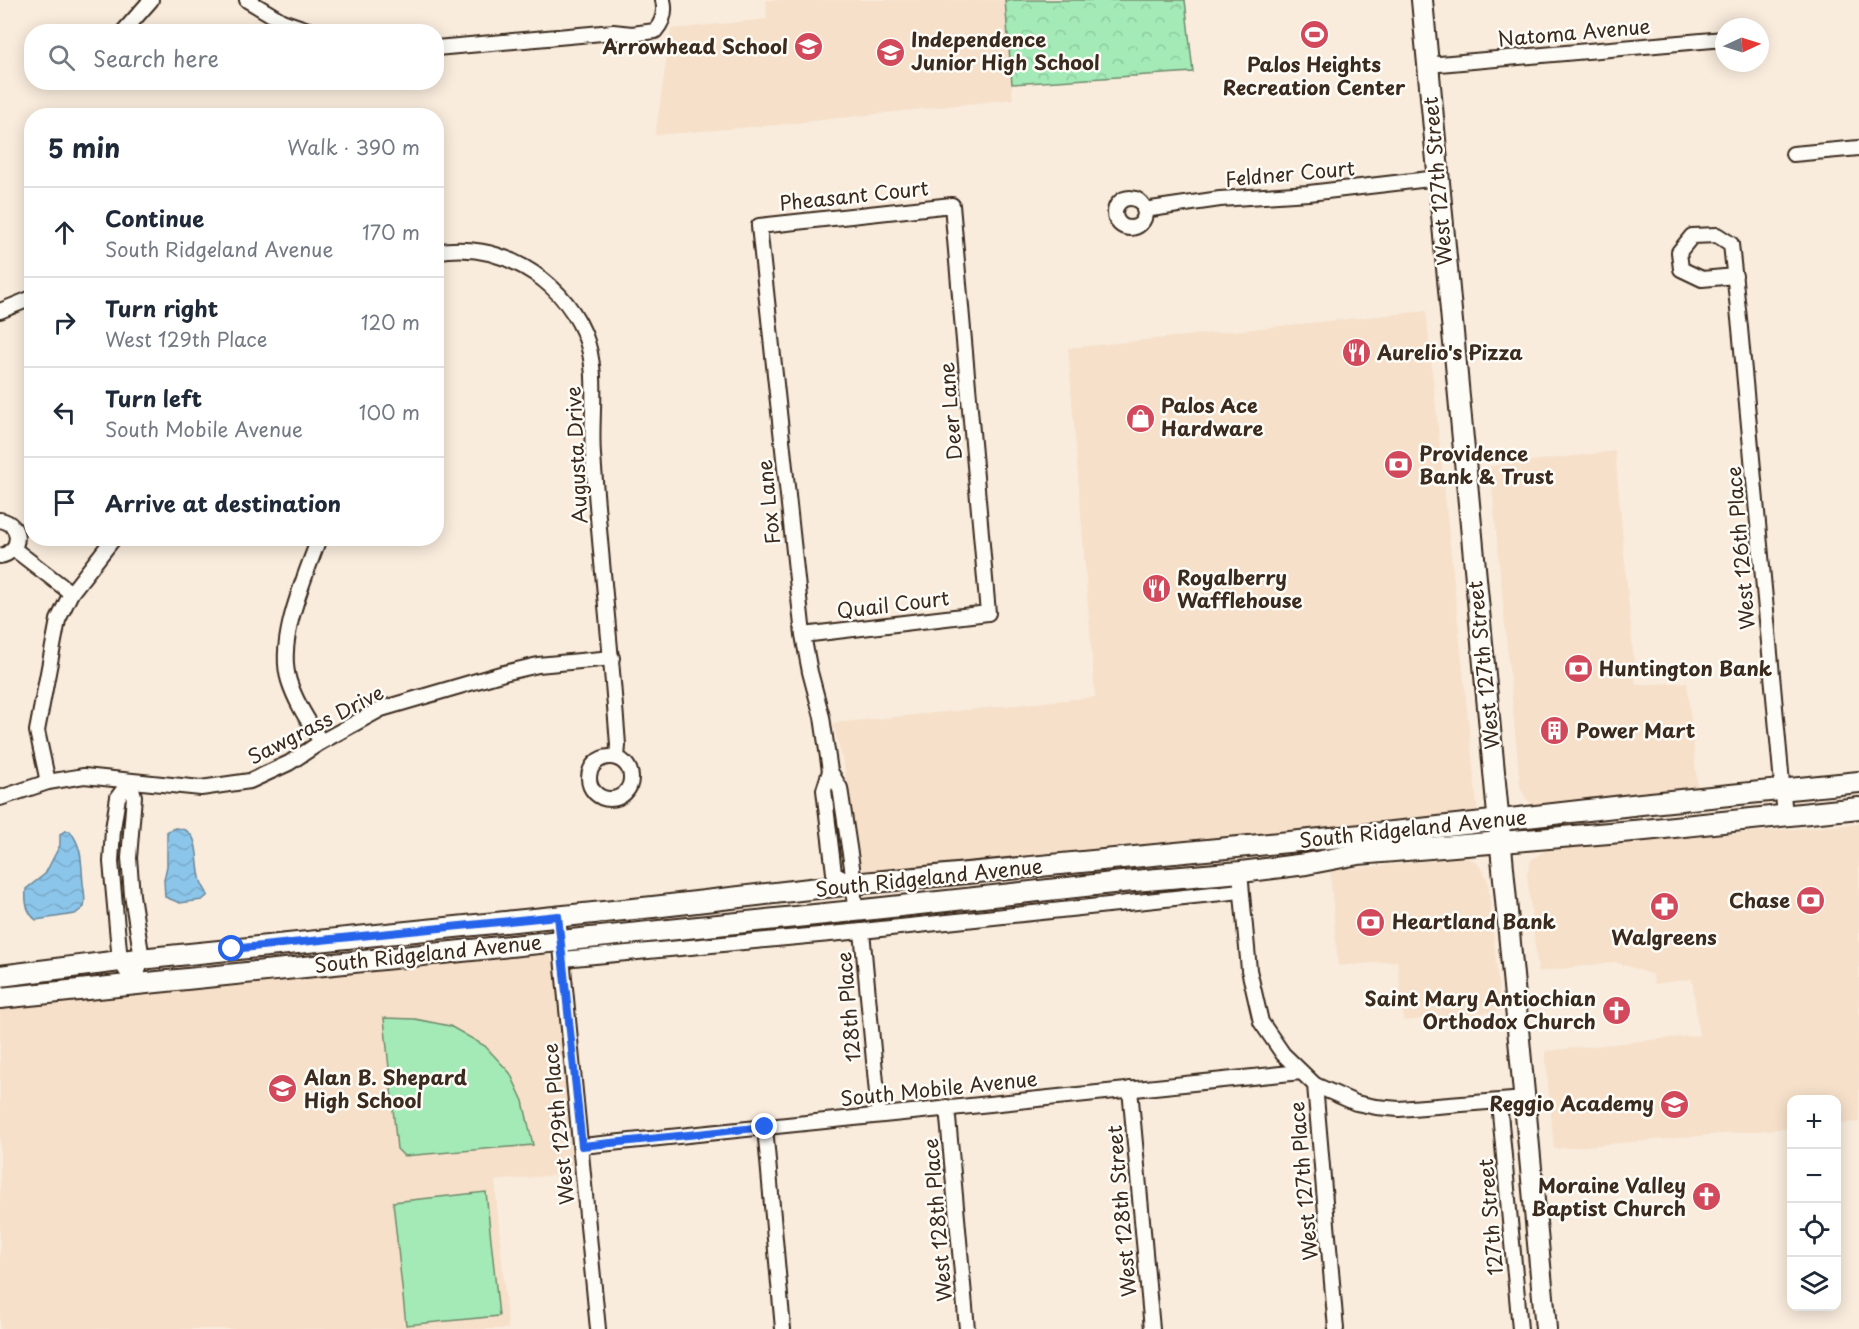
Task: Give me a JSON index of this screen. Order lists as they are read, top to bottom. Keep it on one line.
{"streets":{"main road":["West 127th Street","South Ridgeland Avenue"],"street":["Natoma Avenue","Feldner Court","Pheasant Court","Deer Lane","Augusta Drive","Fox Lane","West 126th Place","Quail Court","Sawgrass Drive","128th Place","South Mobile Avenue","West 129th Place","West 127th Place","West 128th Street","127th Street","West 128th Place"]},"crossings":[["Natoma Avenue","West 127th Street"],["Feldner Court","West 127th Street"],["West 127th Street","South Ridgeland Avenue"],["Pheasant Court","Deer Lane"],["Pheasant Court","Fox Lane"],["Deer Lane","Quail Court"],["Augusta Drive","Sawgrass Drive"],["Fox Lane","Quail Court"],["Fox Lane","South Ridgeland Avenue"],["West 126th Place","South Ridgeland Avenue"],["South Ridgeland Avenue","West 129th Place"],["South Ridgeland Avenue","West 127th Place"],["128th Place","South Mobile Avenue"],["South Mobile Avenue","West 129th Place"],["South Mobile Avenue","West 127th Place"],["South Mobile Avenue","West 128th Street"],["South Mobile Avenue","West 128th Place"]],"places":{"sports":["Palos Heights Recreation Center"],"school or university":["Arrowhead School","Independence Junior High School","Alan B. Shepard High School","Reggio Academy"],"restaurant":["Aurelio's Pizza","Royalberry Wafflehouse"],"shop":["Palos Ace Hardware"],"bank":["Providence Bank & Trust","Huntington Bank","Chase","Heartland Bank"],"building":["Power Mart"],"pharmacy":["Walgreens"],"church":["Saint Mary Antiochian Orthodox Church","Moraine Valley Baptist Church"]},"north":"right","page":{"search":"Search here","heading":["5 min","Walk · 390 m"],"list":[["Continue","South Ridgeland Avenue","170 m"],["Turn right","West 129th Place","120 m"],["Turn left","South Mobile Avenue","100 m"],"Arrive at destination"],"map_buttons":["+","−"]}}
